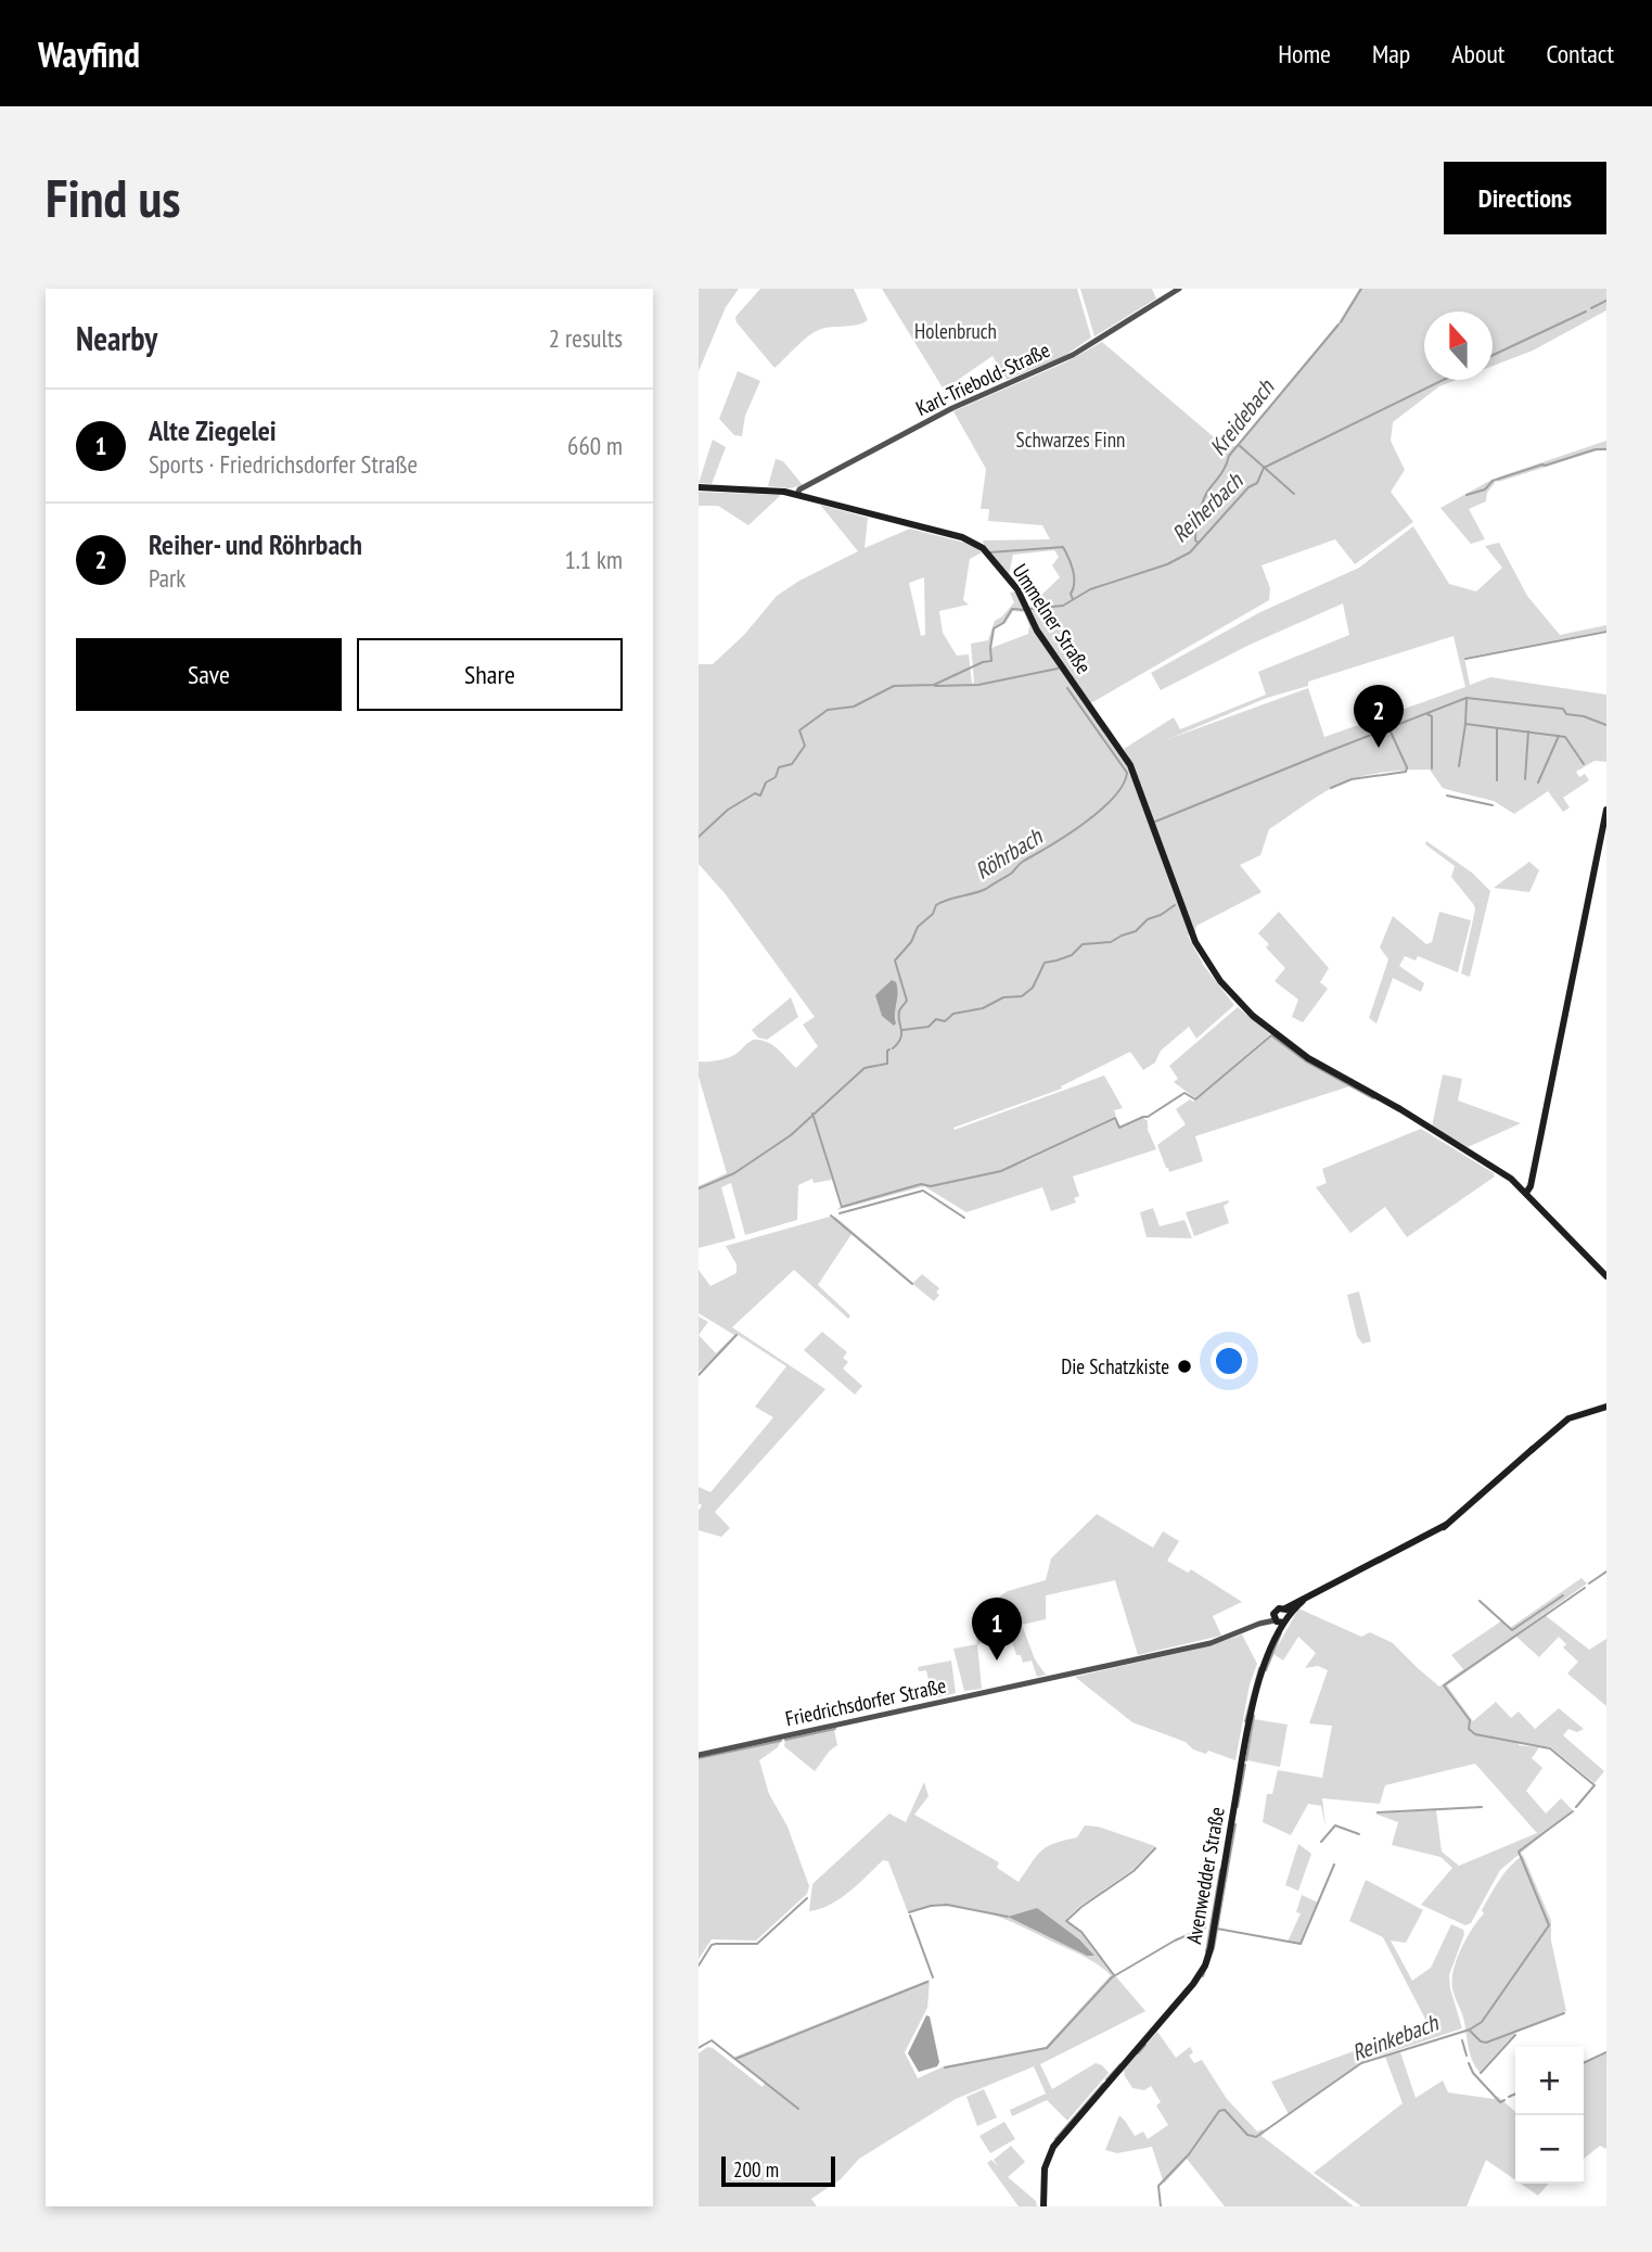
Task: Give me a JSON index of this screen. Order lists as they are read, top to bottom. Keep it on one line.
{"streets":{"main road":["Ummelner Straße","Avenwedder Straße"],"street":["Karl-Triebold-Straße","Friedrichsdorfer Straße"]},"crossings":[["Karl-Triebold-Straße","Ummelner Straße"],["Friedrichsdorfer Straße","Avenwedder Straße"]],"water":["Kreidebach","Reiherbach","Röhrbach","Reinkebach"],"parks":["Holenbruch","Schwarzes Finn"],"places":["Die Schatzkiste"],"scale_bar":"200 m","north":"top","page":{"header":"Wayfind","nav":["Home","Map","About","Contact"],"buttons":["Directions",["Save","Share"]],"title":"Find us","heading":["Nearby","2 results"],"list":[{"mark":"1","name":"Alte Ziegelei","note":"Sports · Friedrichsdorfer Straße","value":"660 m"},{"mark":"2","name":"Reiher- und Röhrbach","note":"Park","value":"1.1 km"}],"pins":["2","1"],"map_buttons":["+","−"],"scale":"200 m"}}
